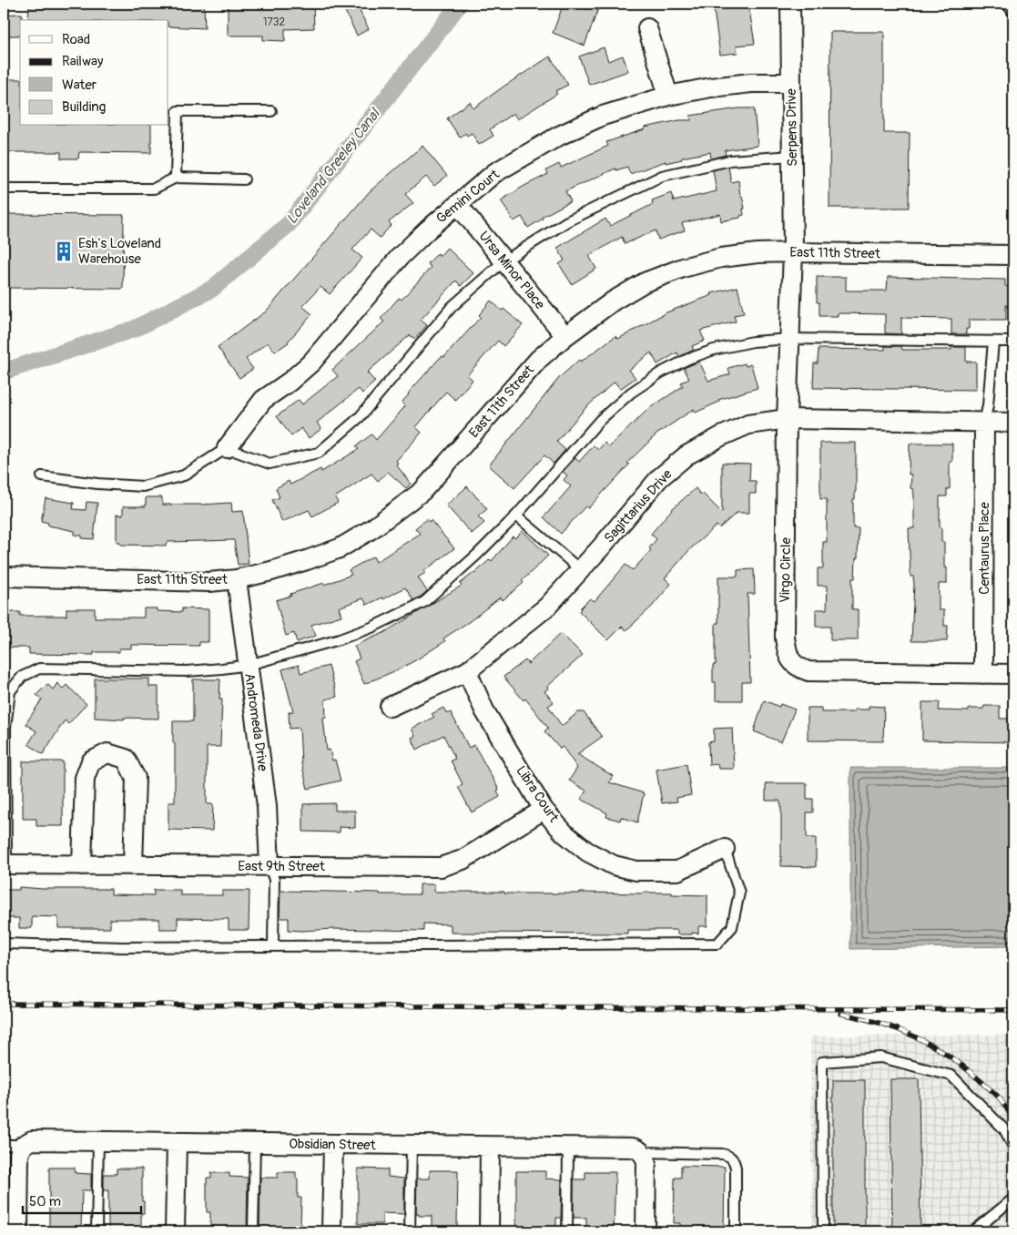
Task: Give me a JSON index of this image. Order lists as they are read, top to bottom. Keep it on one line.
{"streets":{"street":["Serpens Drive","Gemini Court","East 11th Street","Ursa Minor Place","Sagittarius Drive","Centaurus Place","Virgo Circle","Andromeda Drive","Libra Court","East 9th Street","Obsidian Street"]},"crossings":[["Serpens Drive","Gemini Court"],["Serpens Drive","East 11th Street"],["Serpens Drive","Virgo Circle"],["Gemini Court","Ursa Minor Place"],["East 11th Street","Ursa Minor Place"],["East 11th Street","Virgo Circle"],["East 11th Street","Andromeda Drive"],["Sagittarius Drive","Centaurus Place"],["Sagittarius Drive","Virgo Circle"],["Sagittarius Drive","Libra Court"],["Centaurus Place","Virgo Circle"],["Andromeda Drive","East 9th Street"],["Libra Court","East 9th Street"]],"water":["Loveland Greeley Canal"],"places":{"building":["Esh's Loveland Warehouse"]},"house_numbers":["1732"],"legend":["Road","Railway","Water","Building"],"scale_bar":"50 m"}
